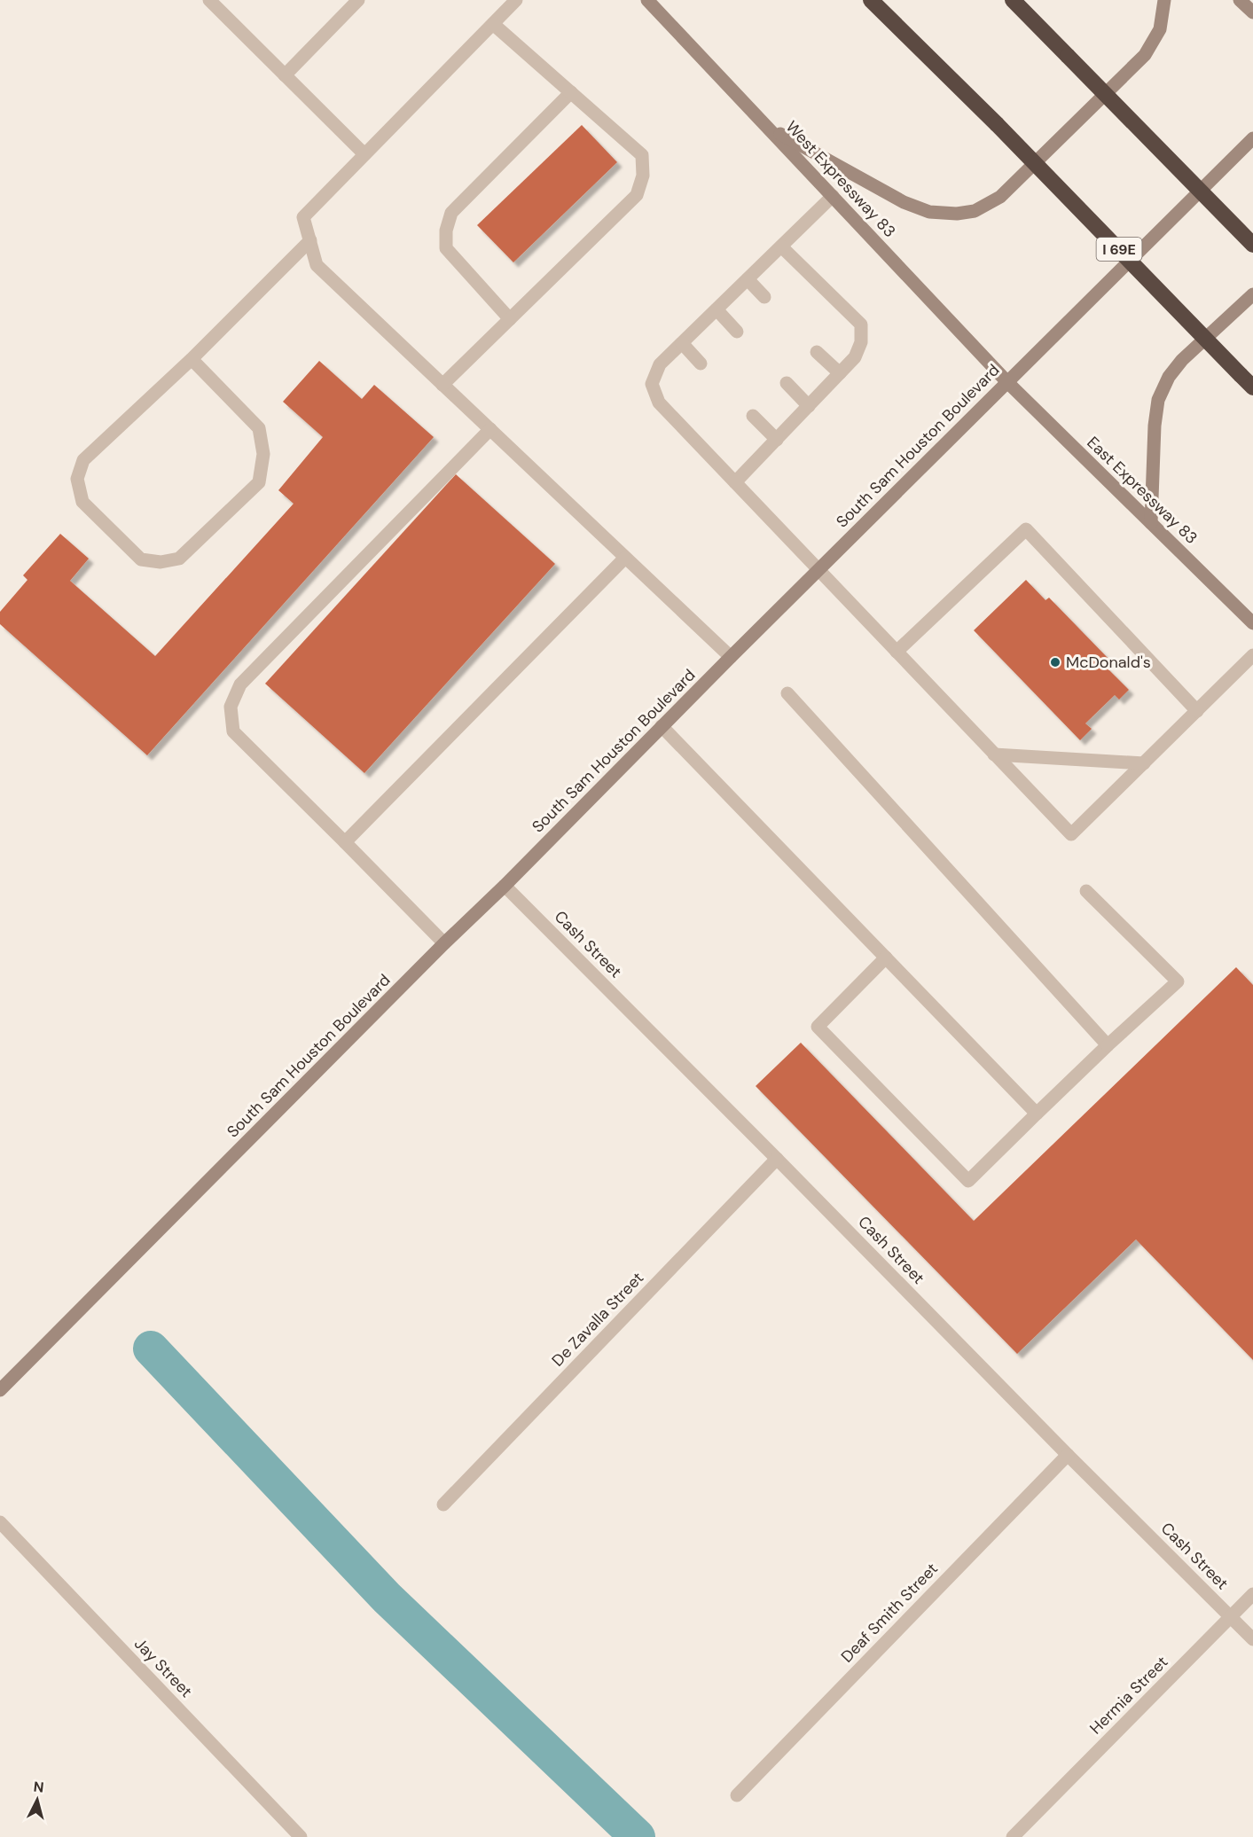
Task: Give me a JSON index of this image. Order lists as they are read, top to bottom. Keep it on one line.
{"streets":{"highway":["I 69E"],"main road":["West Expressway 83","South Sam Houston Boulevard","East Expressway 83"],"street":["Cash Street","De Zavalla Street","Deaf Smith Street","Jay Street","Hermia Street"]},"crossings":[["West Expressway 83","South Sam Houston Boulevard"],["West Expressway 83","East Expressway 83"],["South Sam Houston Boulevard","East Expressway 83"],["South Sam Houston Boulevard","Cash Street"],["Cash Street","De Zavalla Street"],["Cash Street","Deaf Smith Street"],["Cash Street","Hermia Street"]],"places":["McDonald's"],"north":"top"}
